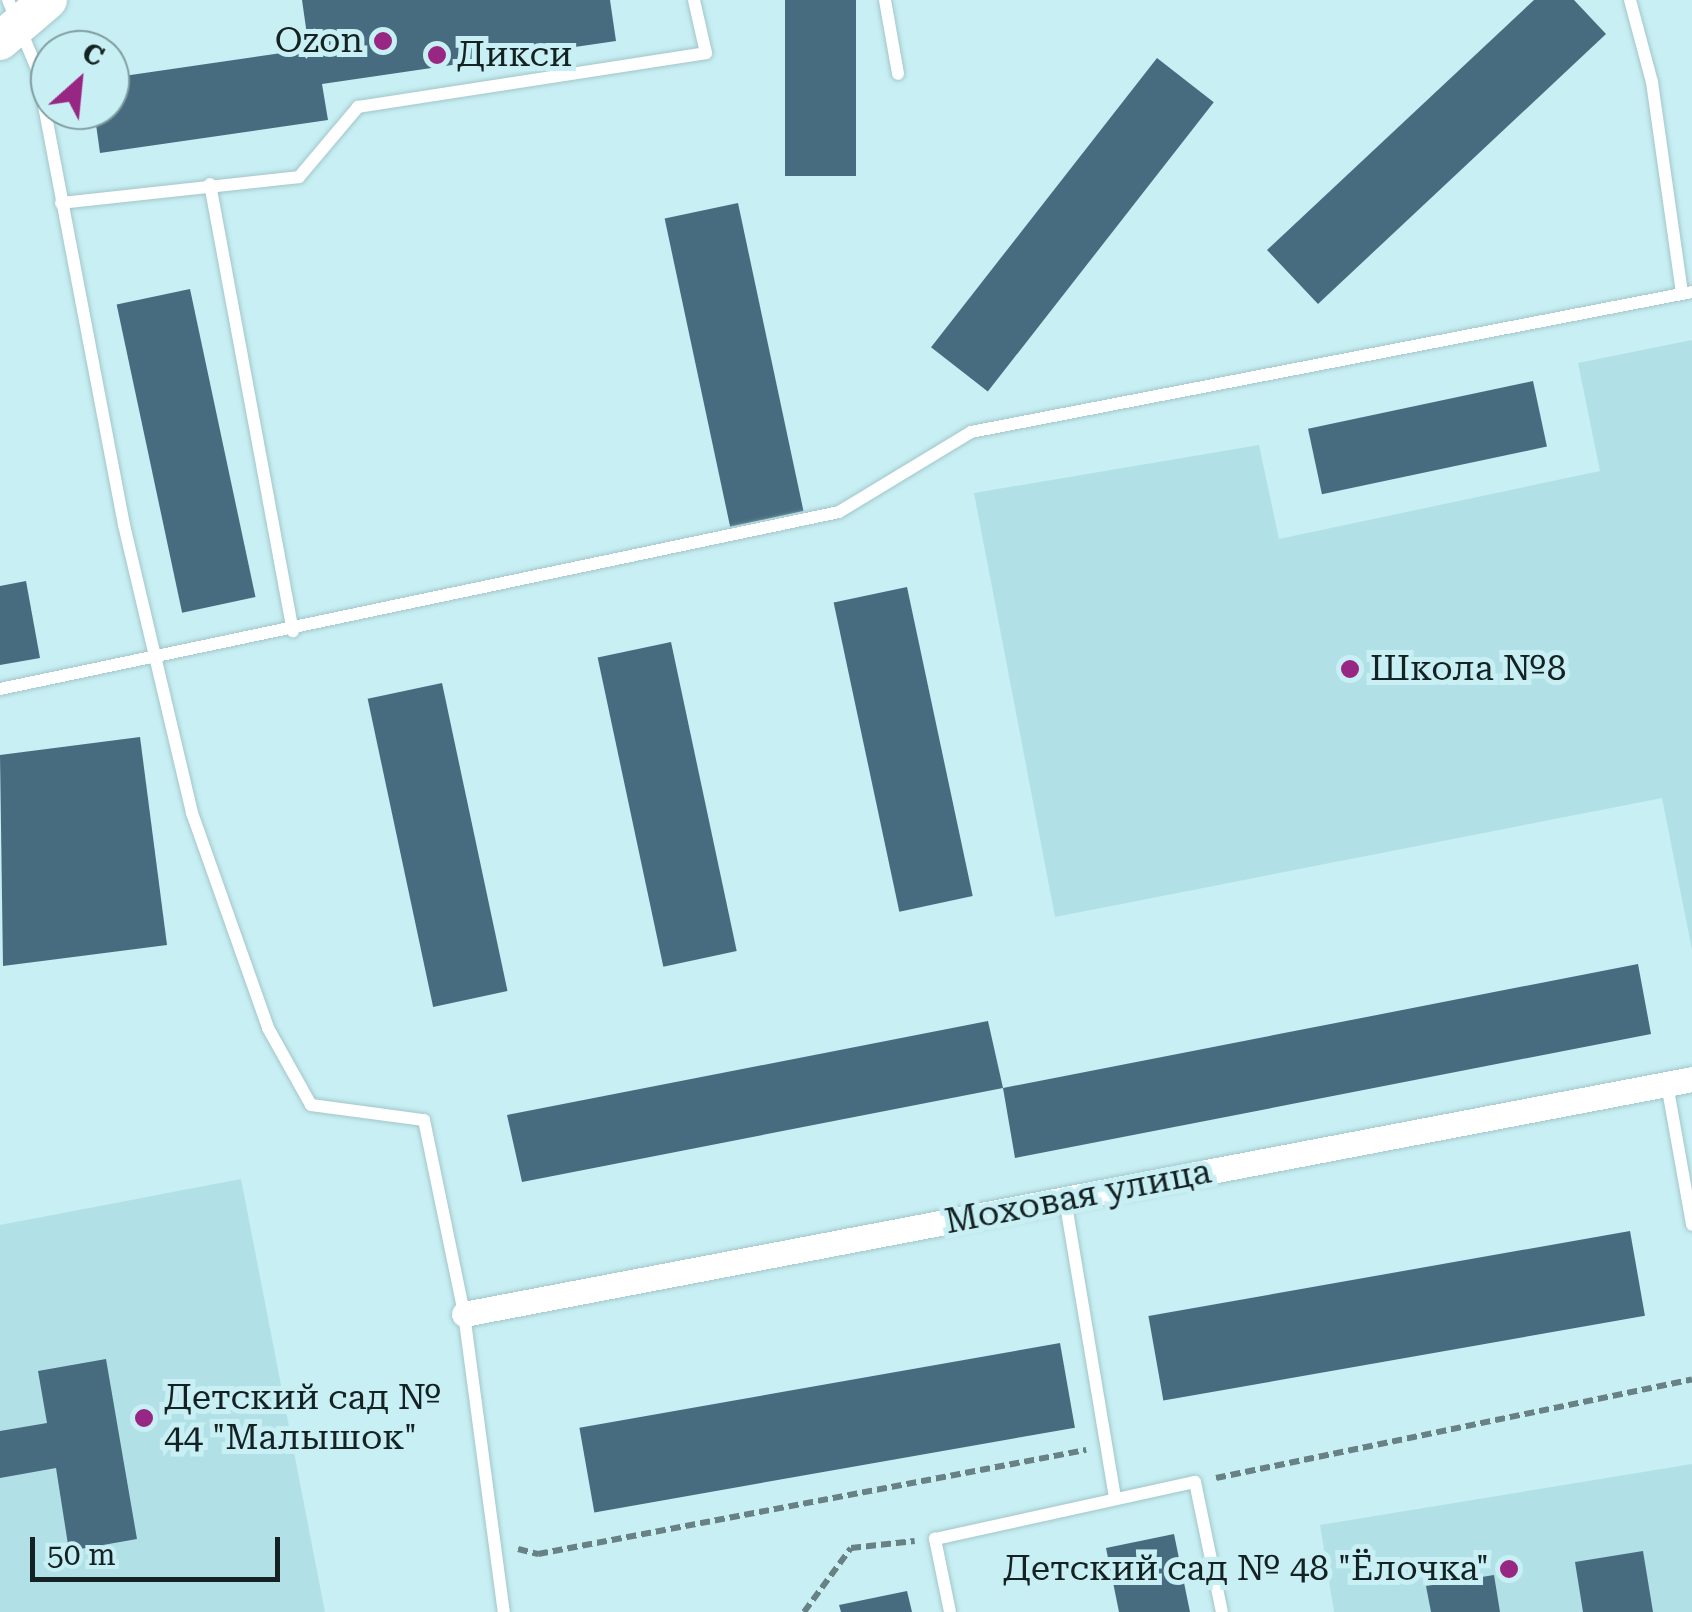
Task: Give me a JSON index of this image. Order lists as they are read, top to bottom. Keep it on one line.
{"streets":{"street":["Моховая улица"]},"places":["Ozon","Дикси","Школа №8","Детский сад № 44 \"Малышок\"","Детский сад № 48 \"Ёлочка\""],"scale_bar":"50 m","north":"top right"}
